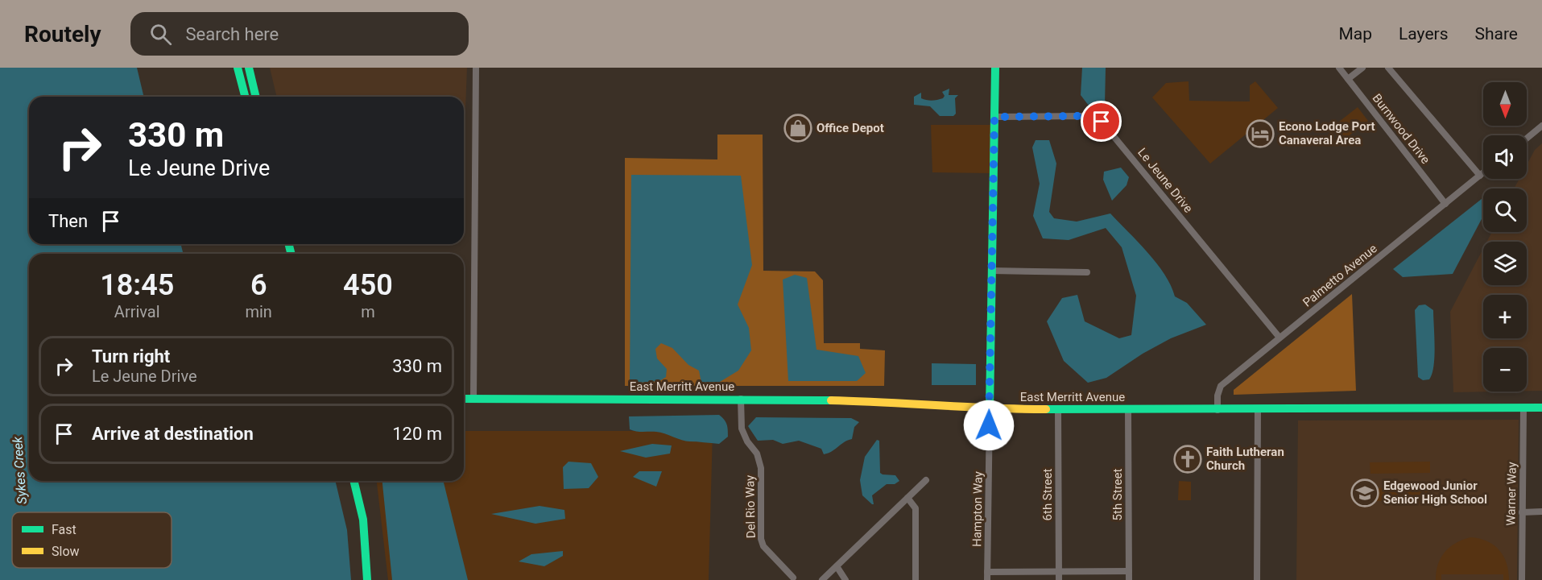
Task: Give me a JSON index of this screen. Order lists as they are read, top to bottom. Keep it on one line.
{"streets":{"street":["Burnwood Drive","Le Jeune Drive","Palmetto Avenue","East Merritt Avenue","Warner Way","6th Street","5th Street","Del Rio Way","Hampton Way"]},"crossings":[["Burnwood Drive","Palmetto Avenue"],["Le Jeune Drive","Palmetto Avenue"],["Palmetto Avenue","East Merritt Avenue"],["East Merritt Avenue","Warner Way"],["East Merritt Avenue","6th Street"],["East Merritt Avenue","5th Street"],["East Merritt Avenue","Del Rio Way"],["East Merritt Avenue","Hampton Way"]],"water":["Sykes Creek"],"places":{"shop":["Office Depot"],"hotel":["Econo Lodge Port Canaveral Area"],"church":["Faith Lutheran Church"],"school or university":["Edgewood Junior Senior High School"]},"legend":["Fast","Slow"],"north":"bottom","page":{"header":"Routely","search":"Search here","nav":["Map","Layers","Share"],"map_buttons":["+","−"],"turn":["330 m","Le Jeune Drive"],"then":"Then","eta":["18:45","Arrival","6","min","450","m"],"list":[{"name":"Turn right","note":"Le Jeune Drive","value":"330 m"},{"name":"Arrive at destination","value":"120 m"}]}}
